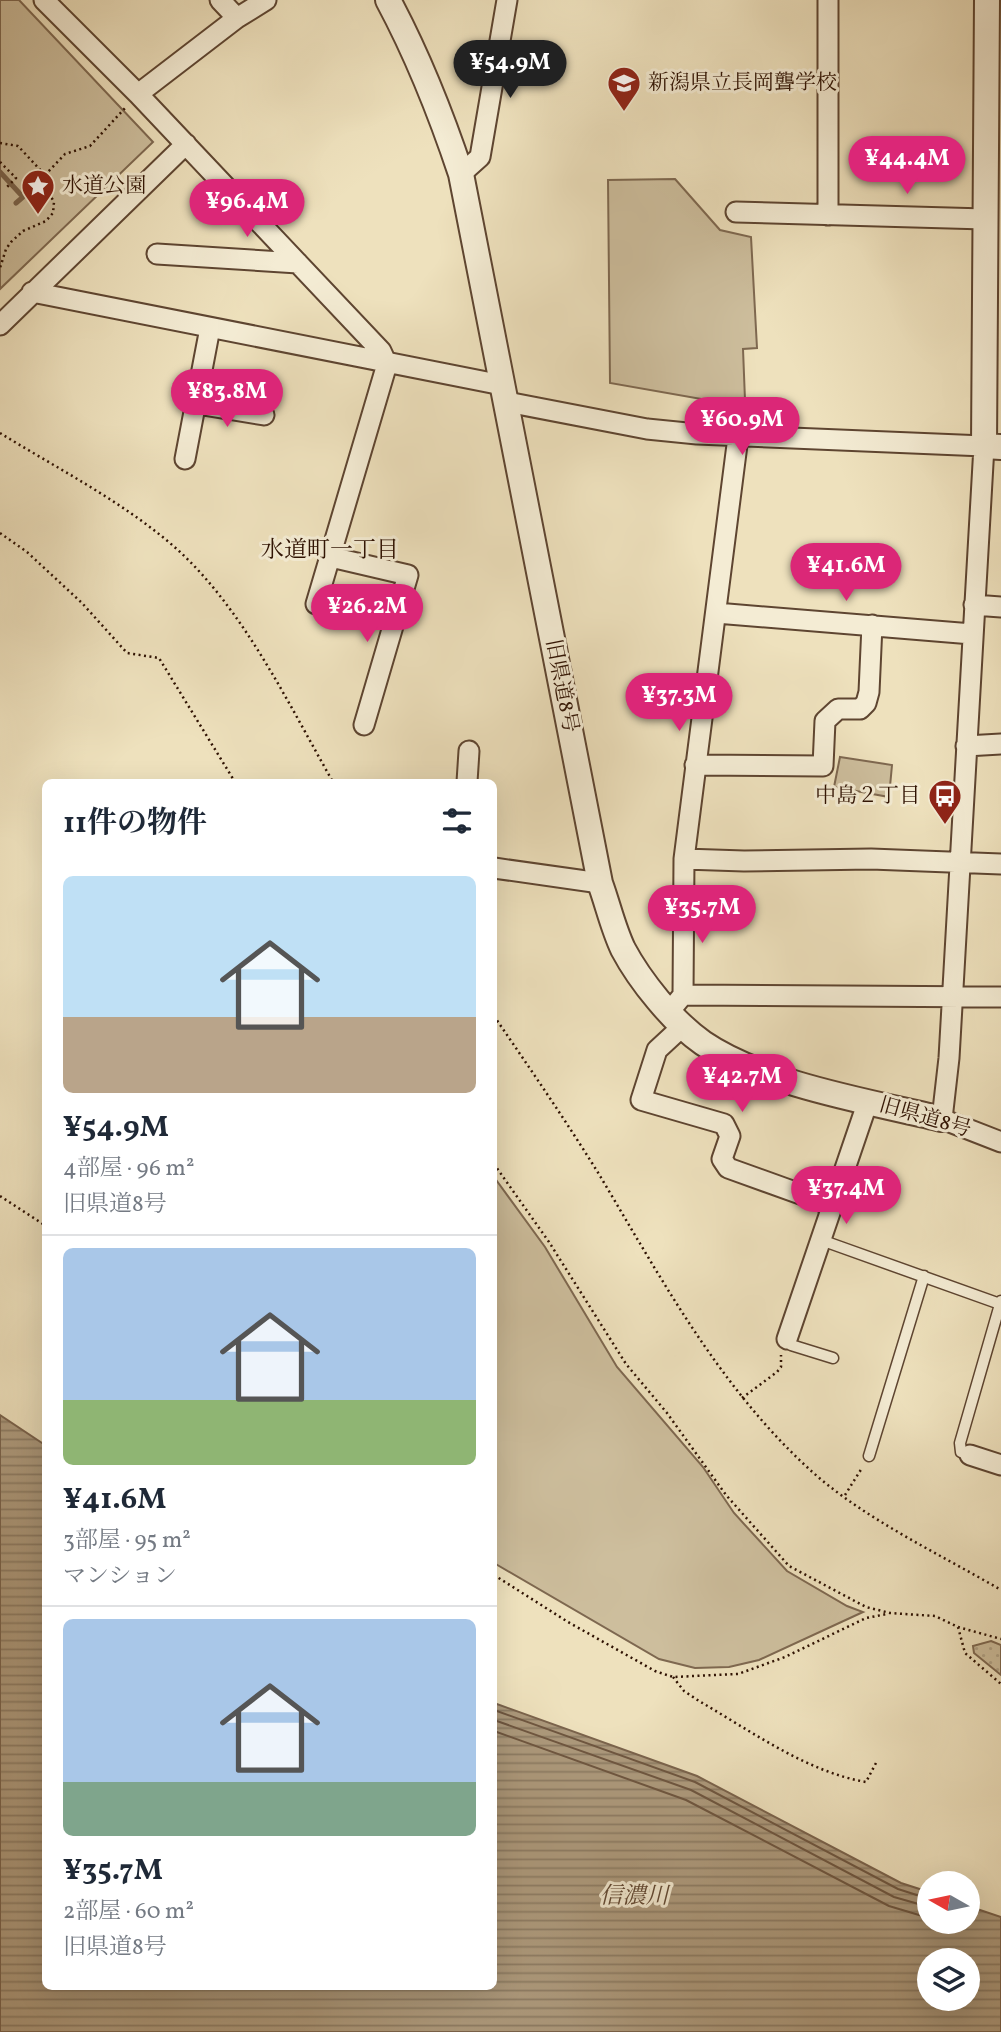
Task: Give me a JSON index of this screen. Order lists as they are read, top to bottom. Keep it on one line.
{"streets":{"street":["旧県道8号"]},"districts":["水道町一丁目"],"water":["信濃川"],"places":{"school or university":["新潟県立長岡聾学校"],"place":["水道公園"],"bus stop":["中島２丁目"]},"north":"left","page":{"price":["¥54.9M","¥44.4M","¥96.4M","¥83.8M","¥60.9M","¥41.6M","¥26.2M","¥37.3M","¥35.7M","¥42.7M","¥37.4M"],"heading":"11件の物件","list":[{"name":"¥54.9M","note":"4部屋 · 96 m² · 旧県道8号"},{"name":"¥41.6M","note":"3部屋 · 95 m² · マンション"},{"name":"¥35.7M","note":"2部屋 · 60 m² · 旧県道8号"}]}}
